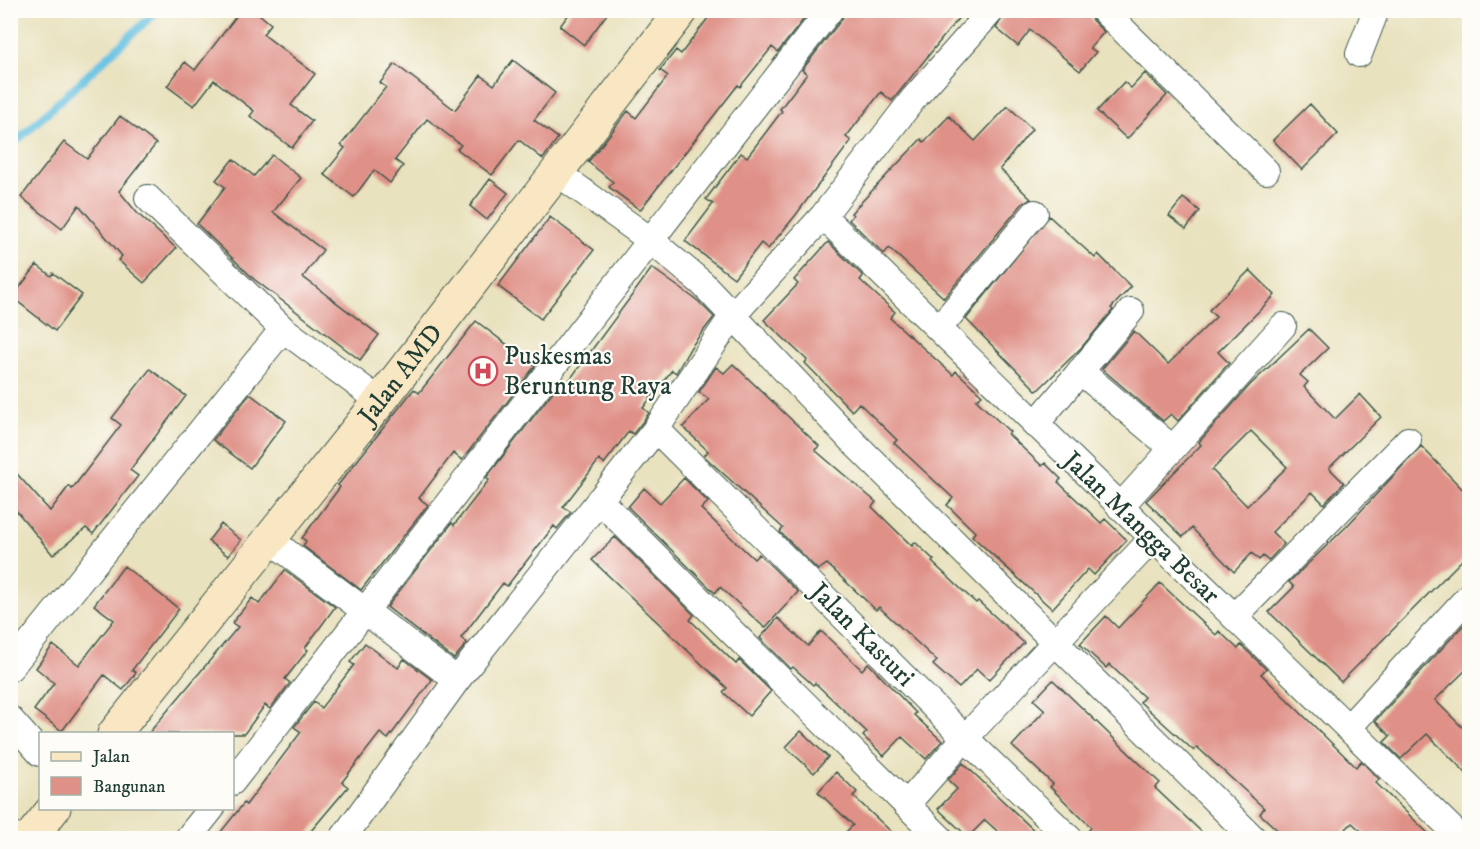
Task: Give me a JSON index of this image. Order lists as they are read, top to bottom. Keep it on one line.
{"streets":{"street":["Jalan AMD","Jalan Mangga Besar","Jalan Kasturi"]},"places":{"hospital":["Puskesmas Beruntung Raya"]},"legend":["Jalan","Bangunan"]}
